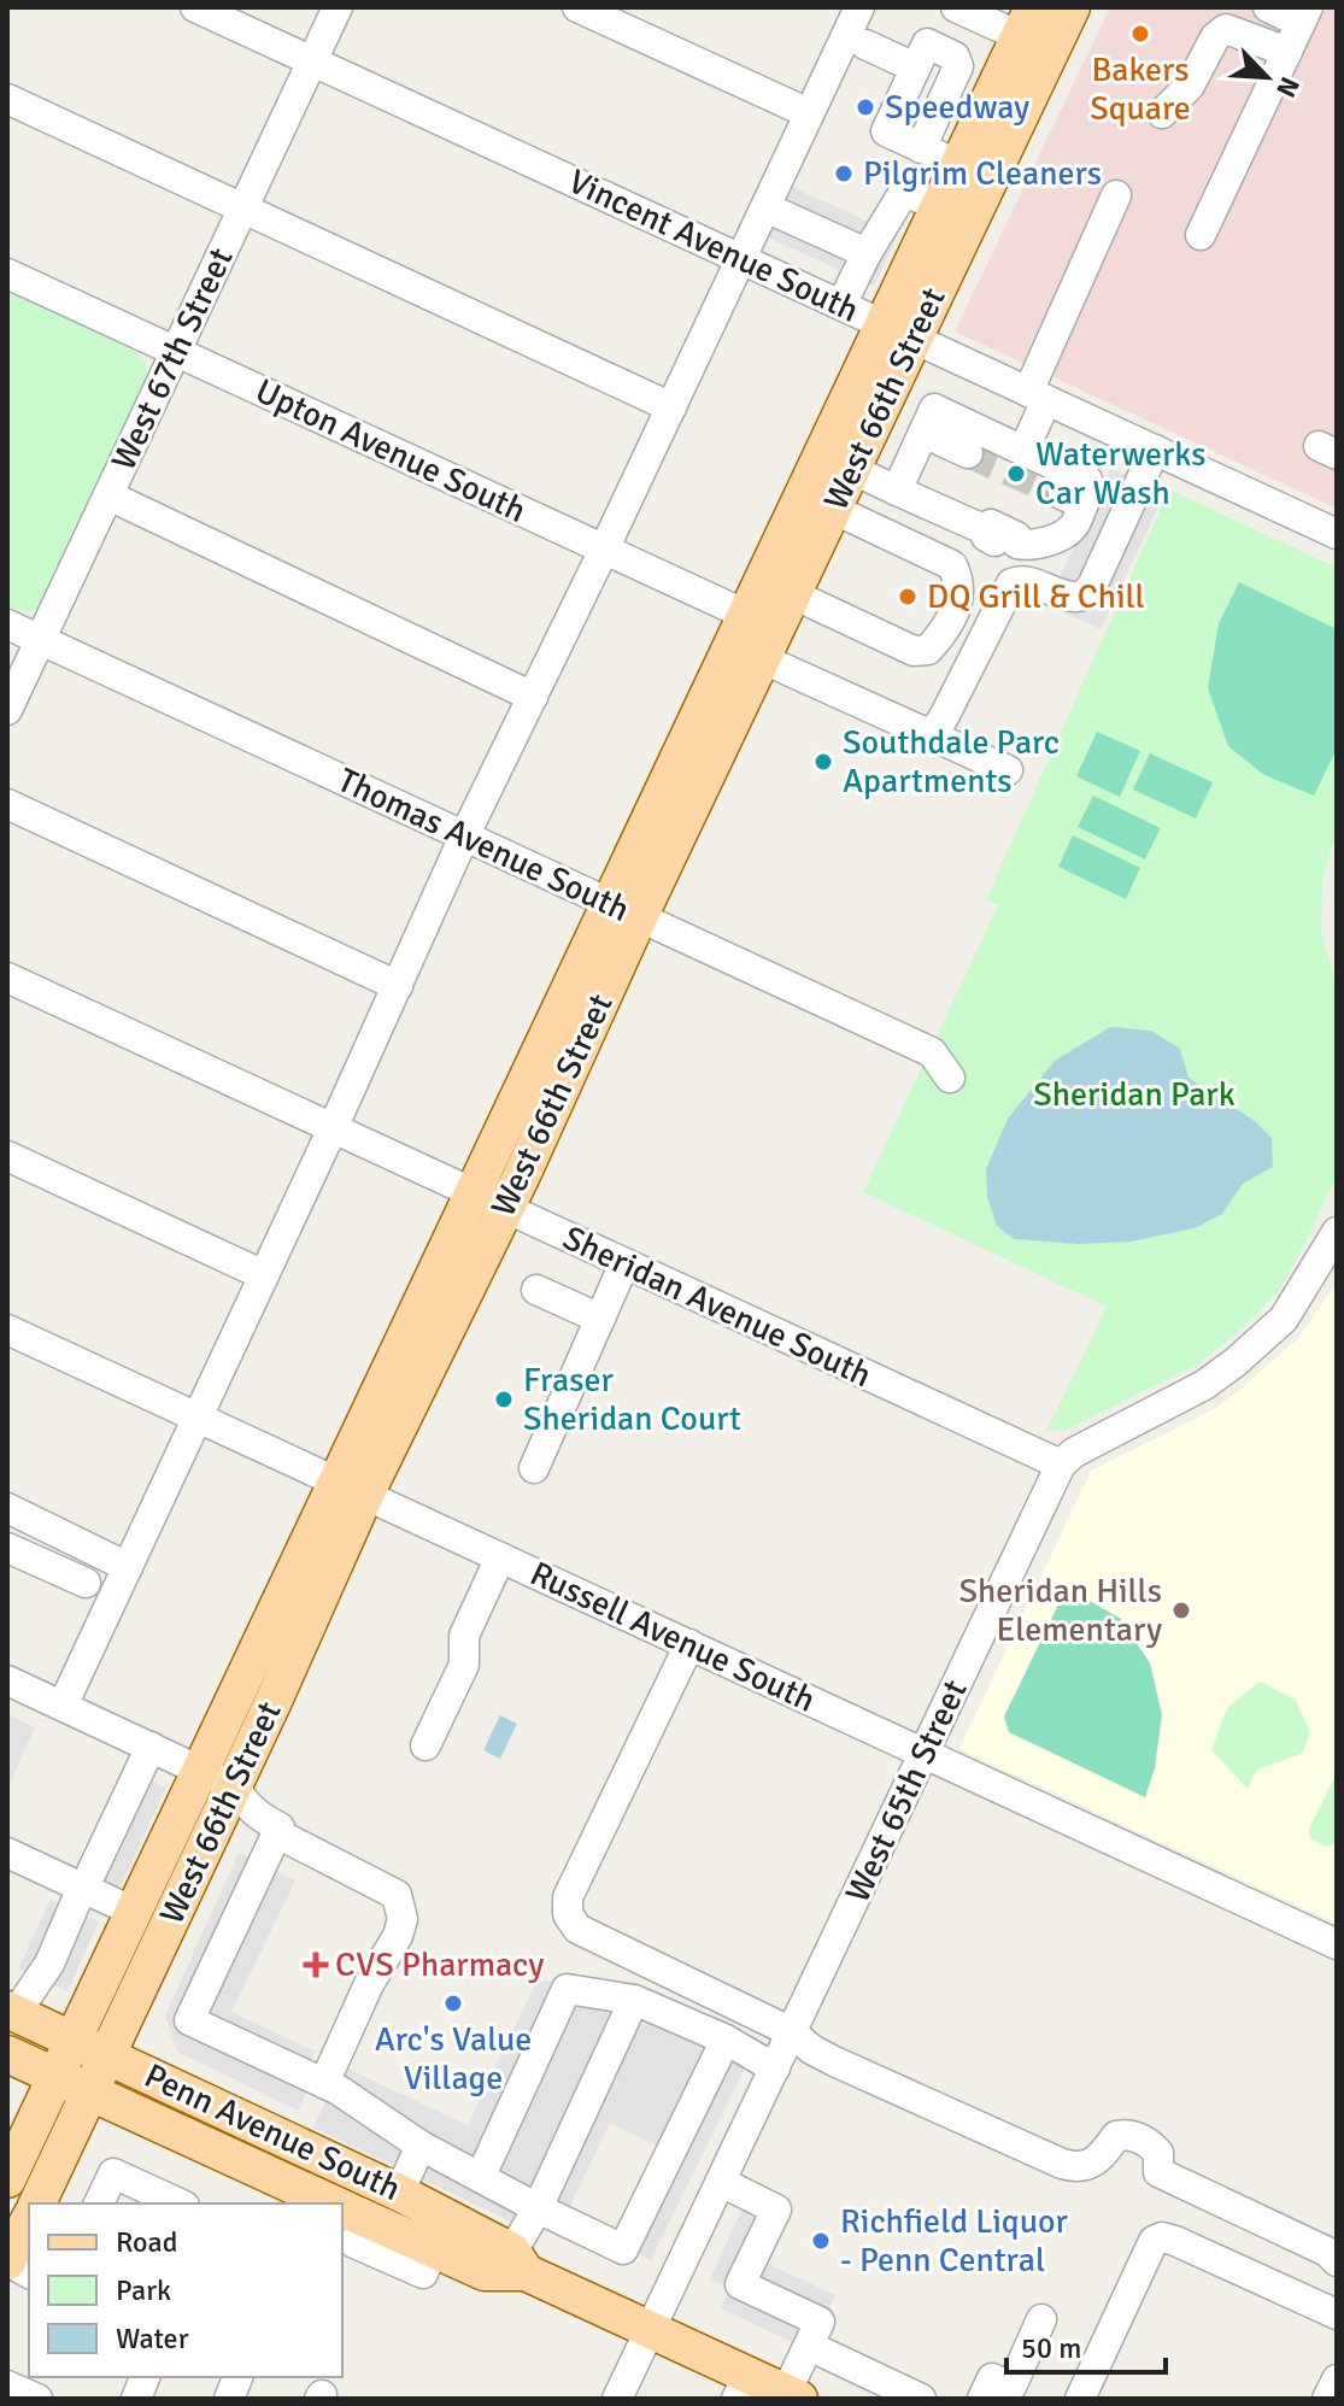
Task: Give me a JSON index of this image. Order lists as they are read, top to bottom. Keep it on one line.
{"streets":{"main road":["West 66th Street","Penn Avenue South"],"street":["Vincent Avenue South","West 67th Street","Upton Avenue South","Thomas Avenue South","Sheridan Avenue South","Russell Avenue South","West 65th Street"]},"crossings":[["Vincent Avenue South","West 67th Street"],["Vincent Avenue South","West 66th Street"],["West 67th Street","Upton Avenue South"],["West 67th Street","Thomas Avenue South"],["West 66th Street","Upton Avenue South"],["West 66th Street","Thomas Avenue South"],["West 66th Street","Sheridan Avenue South"],["West 66th Street","Russell Avenue South"],["West 66th Street","Penn Avenue South"],["Sheridan Avenue South","West 65th Street"],["Russell Avenue South","West 65th Street"],["West 65th Street","Penn Avenue South"]],"parks":["Sheridan Park"],"places":{"other":["Bakers Square","Speedway","Pilgrim Cleaners","Waterwerks Car Wash","DQ Grill & Chill","Southdale Parc Apartments","Fraser Sheridan Court","Sheridan Hills Elementary","Arc's Value Village","Richfield Liquor - Penn Central"],"health":["CVS Pharmacy"]},"legend":["Road","Park","Water"],"scale_bar":"50 m","north":"bottom right"}
